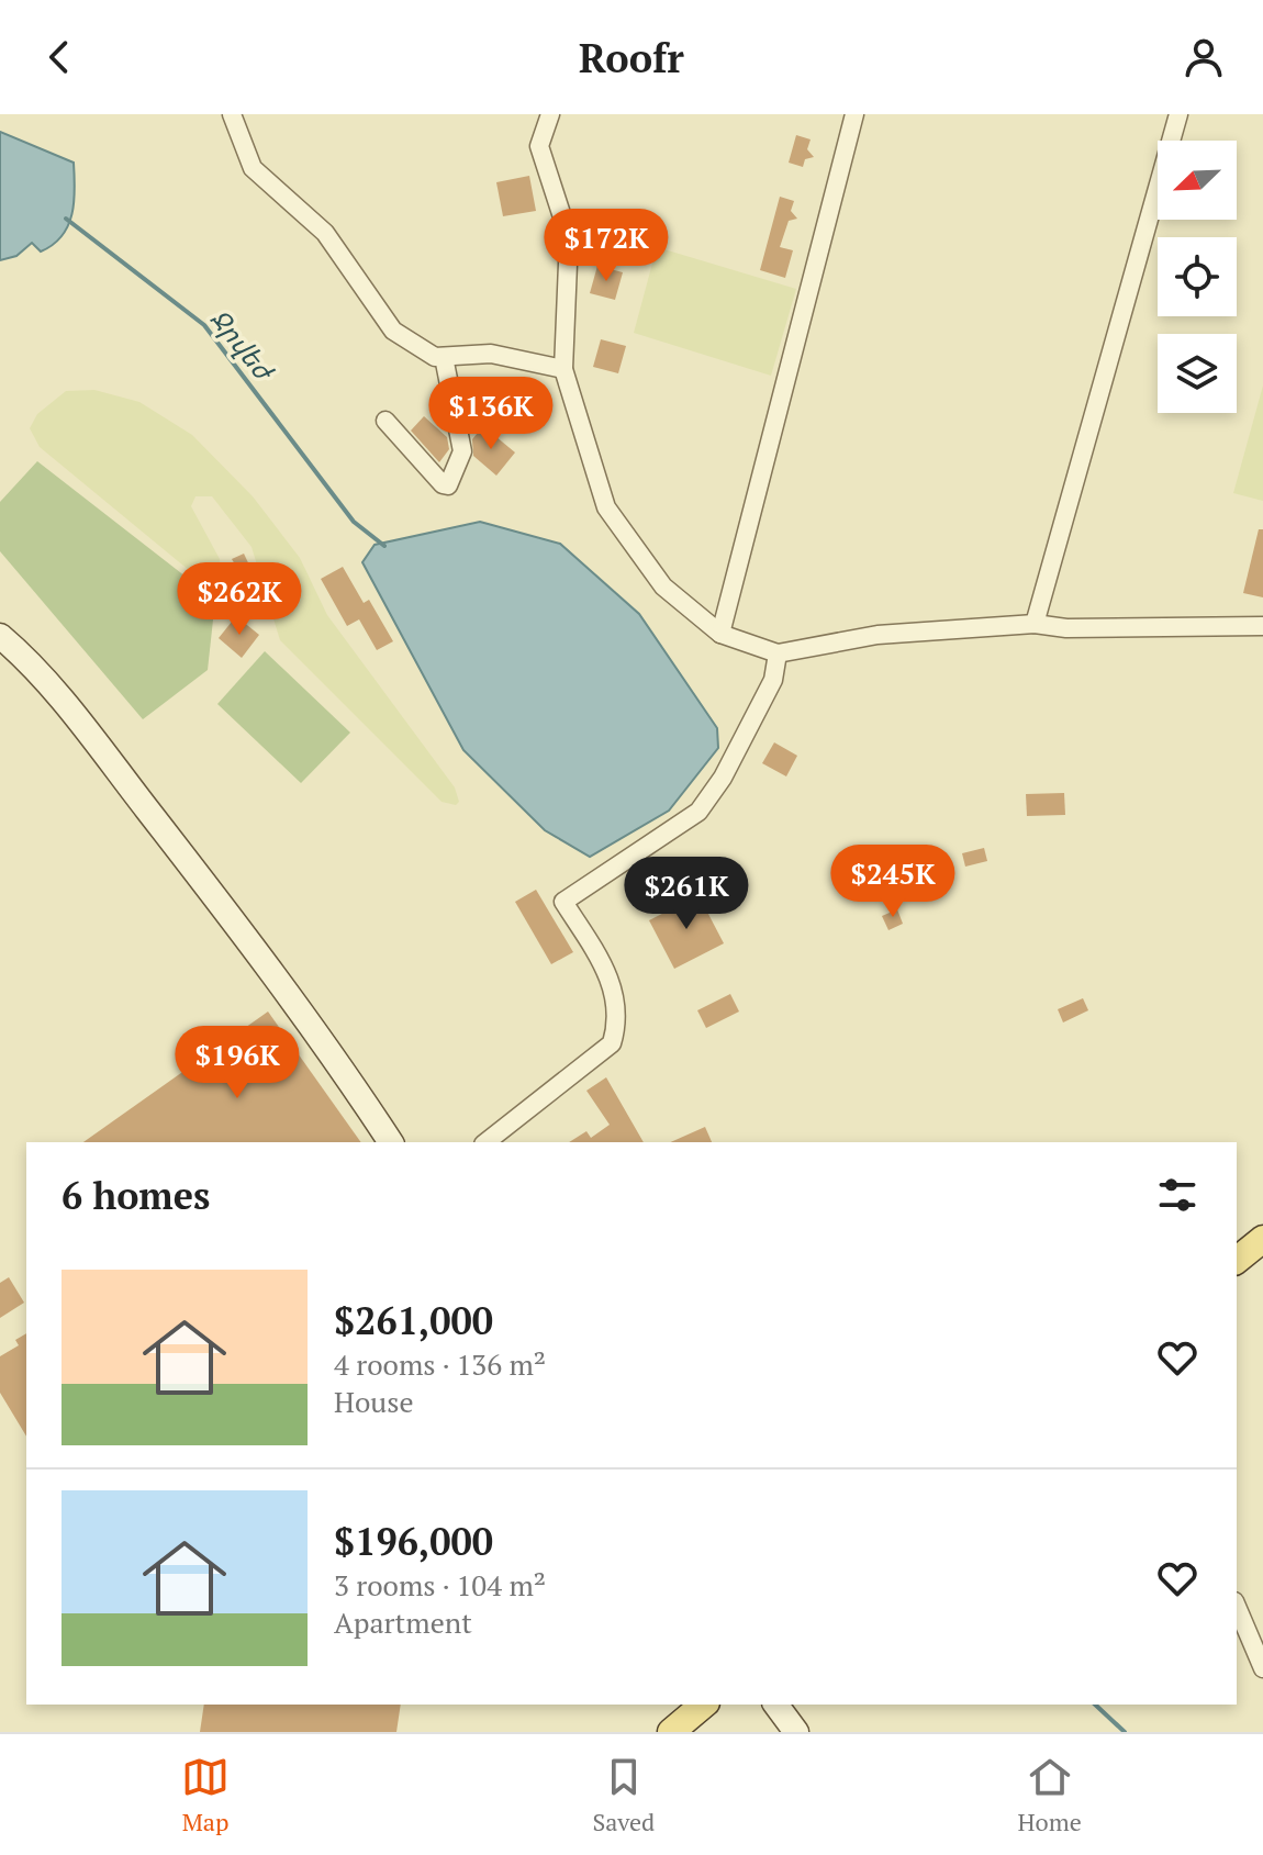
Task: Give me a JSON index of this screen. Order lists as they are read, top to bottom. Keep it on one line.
{"water":["Ջրվեժ"],"north":"bottom left","page":{"header":"Roofr","price":["$172K","$136K","$262K","$245K","$261K","$196K"],"heading":"6 homes","list":[{"name":"$261,000","note":"4 rooms · 136 m² · House"},{"name":"$196,000","note":"3 rooms · 104 m² · Apartment"}],"tabs":["Map","Saved","Home"]}}
